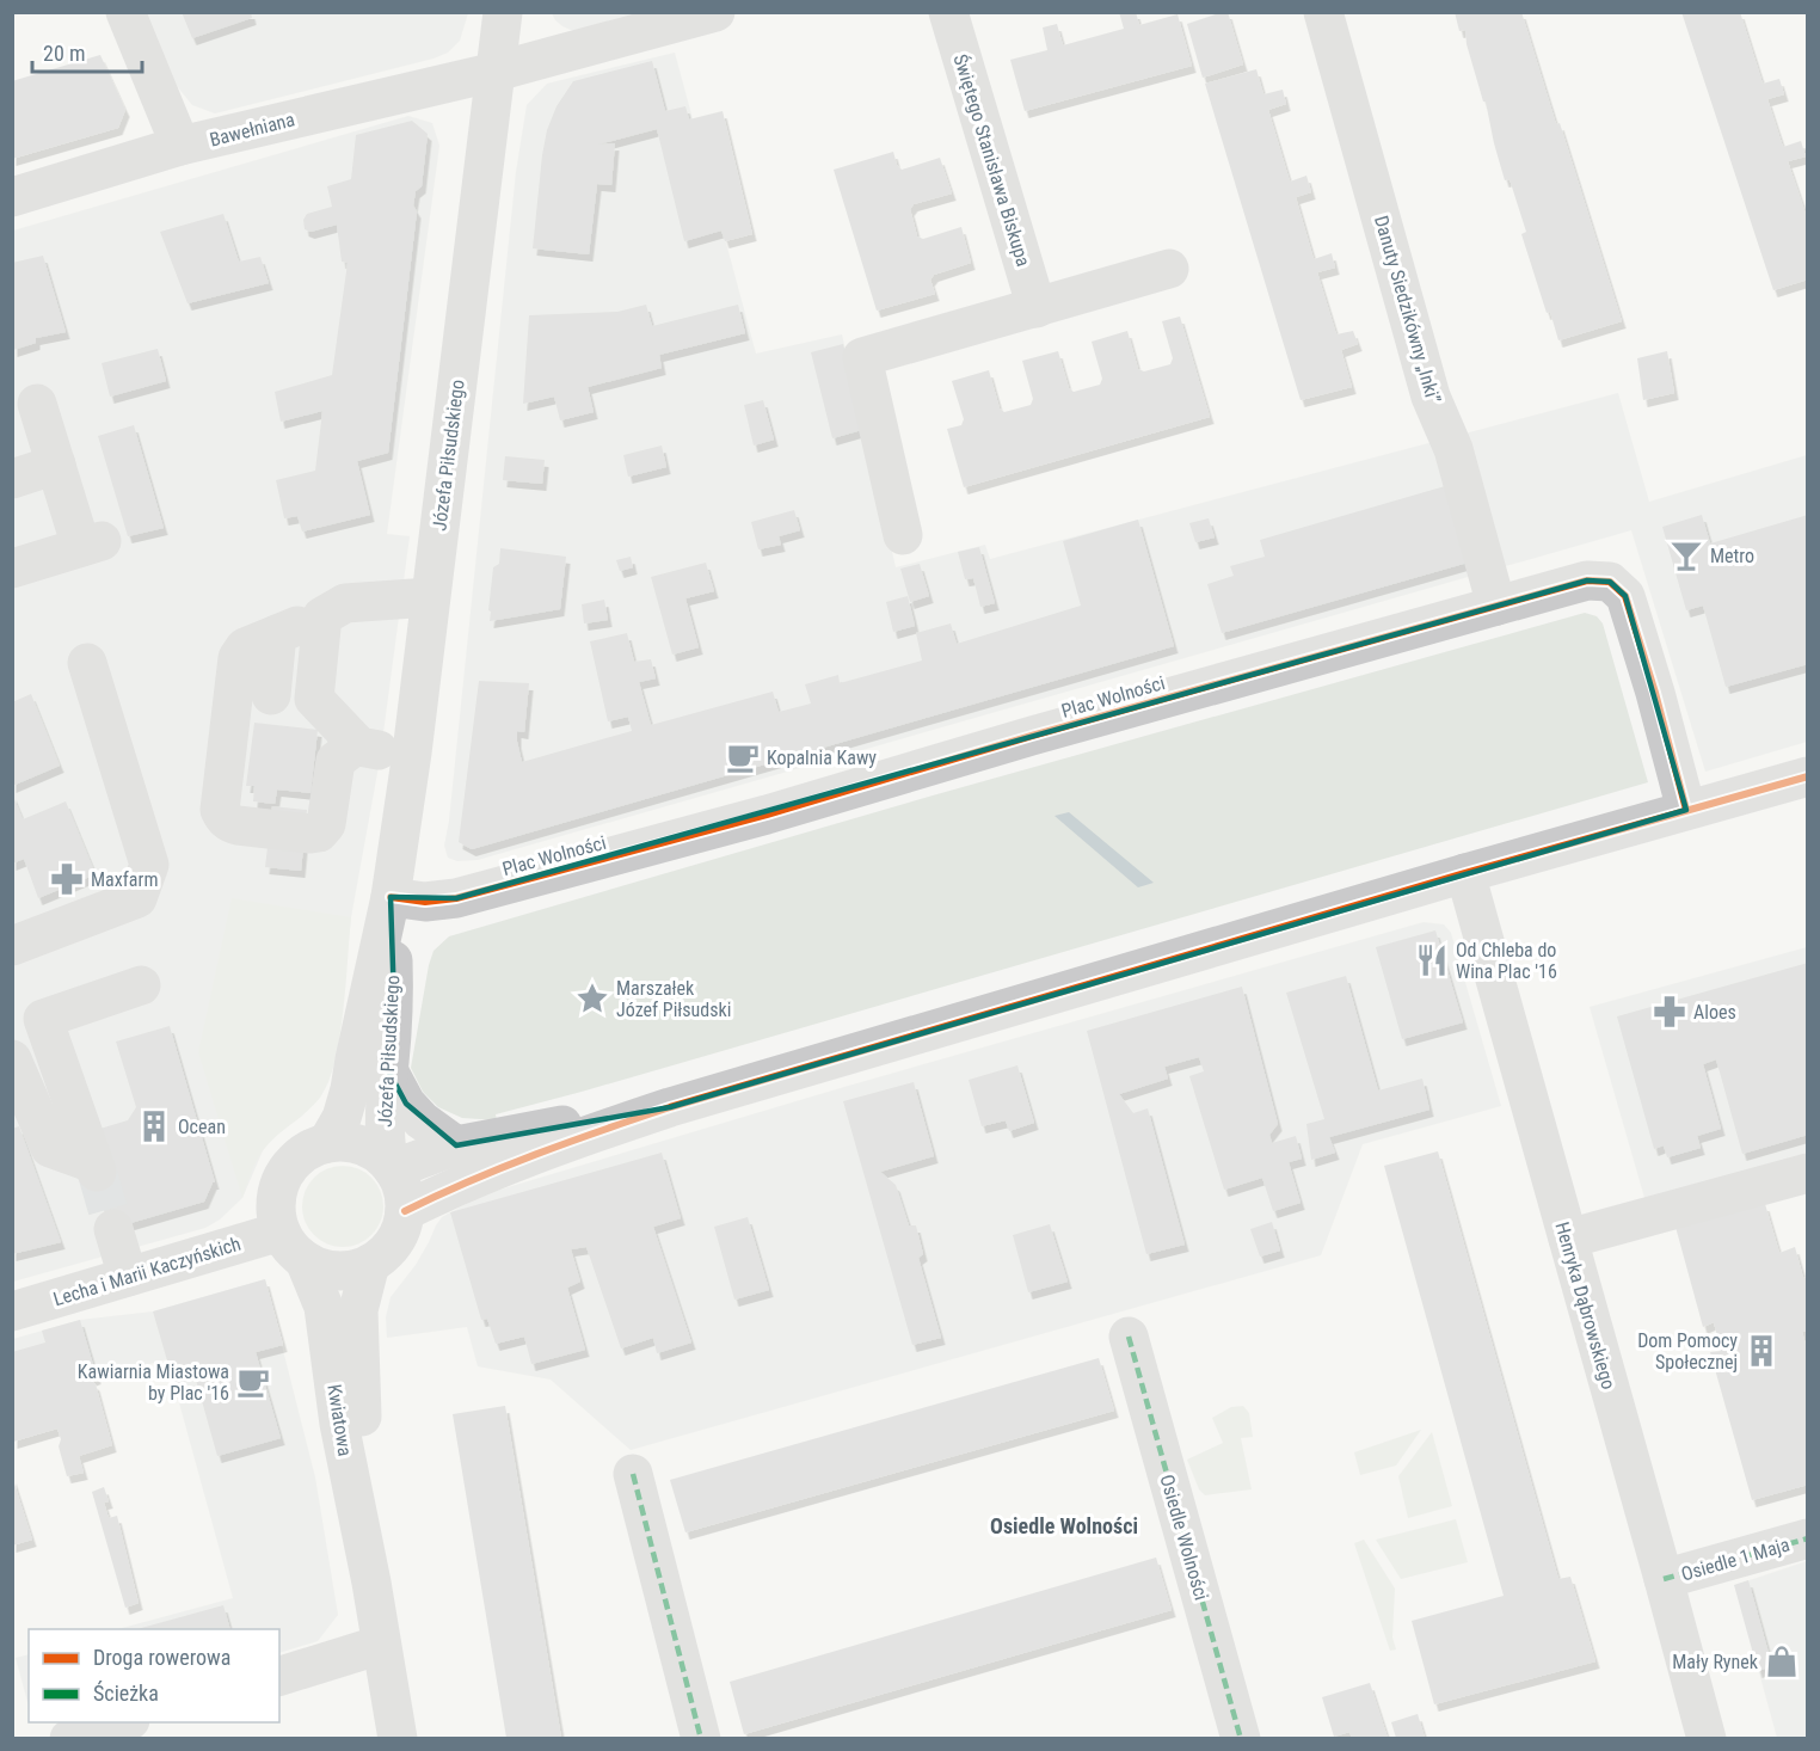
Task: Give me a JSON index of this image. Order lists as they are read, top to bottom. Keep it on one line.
{"streets":{"street":["Bawełniana","Świętego Stanisława Biskupa","Danuty Siedzikówny „Inki”","Józefa Piłsudskiego","Plac Wolności","Lecha i Marii Kaczyńskich","Henryka Dąbrowskiego","Kwiatowa","Osiedle Wolności","Osiedle 1 Maja"]},"crossings":[["Bawełniana","Józefa Piłsudskiego"],["Danuty Siedzikówny „Inki”","Plac Wolności"],["Józefa Piłsudskiego","Plac Wolności"],["Józefa Piłsudskiego","Lecha i Marii Kaczyńskich"],["Józefa Piłsudskiego","Kwiatowa"],["Lecha i Marii Kaczyńskich","Kwiatowa"],["Henryka Dąbrowskiego","Osiedle 1 Maja"]],"districts":["Osiedle Wolności"],"places":{"bar":["Metro"],"cafe":["Kopalnia Kawy","Kawiarnia Miastowa by Plac '16"],"pharmacy":["Maxfarm","Aloes"],"restaurant":["Od Chleba do Wina Plac '16"],"place":["Marszałek Józef Piłsudski"],"building":["Ocean","Dom Pomocy Społecznej"],"shop":["Mały Rynek"]},"legend":["Droga rowerowa","Ścieżka"],"scale_bar":"20 m"}
